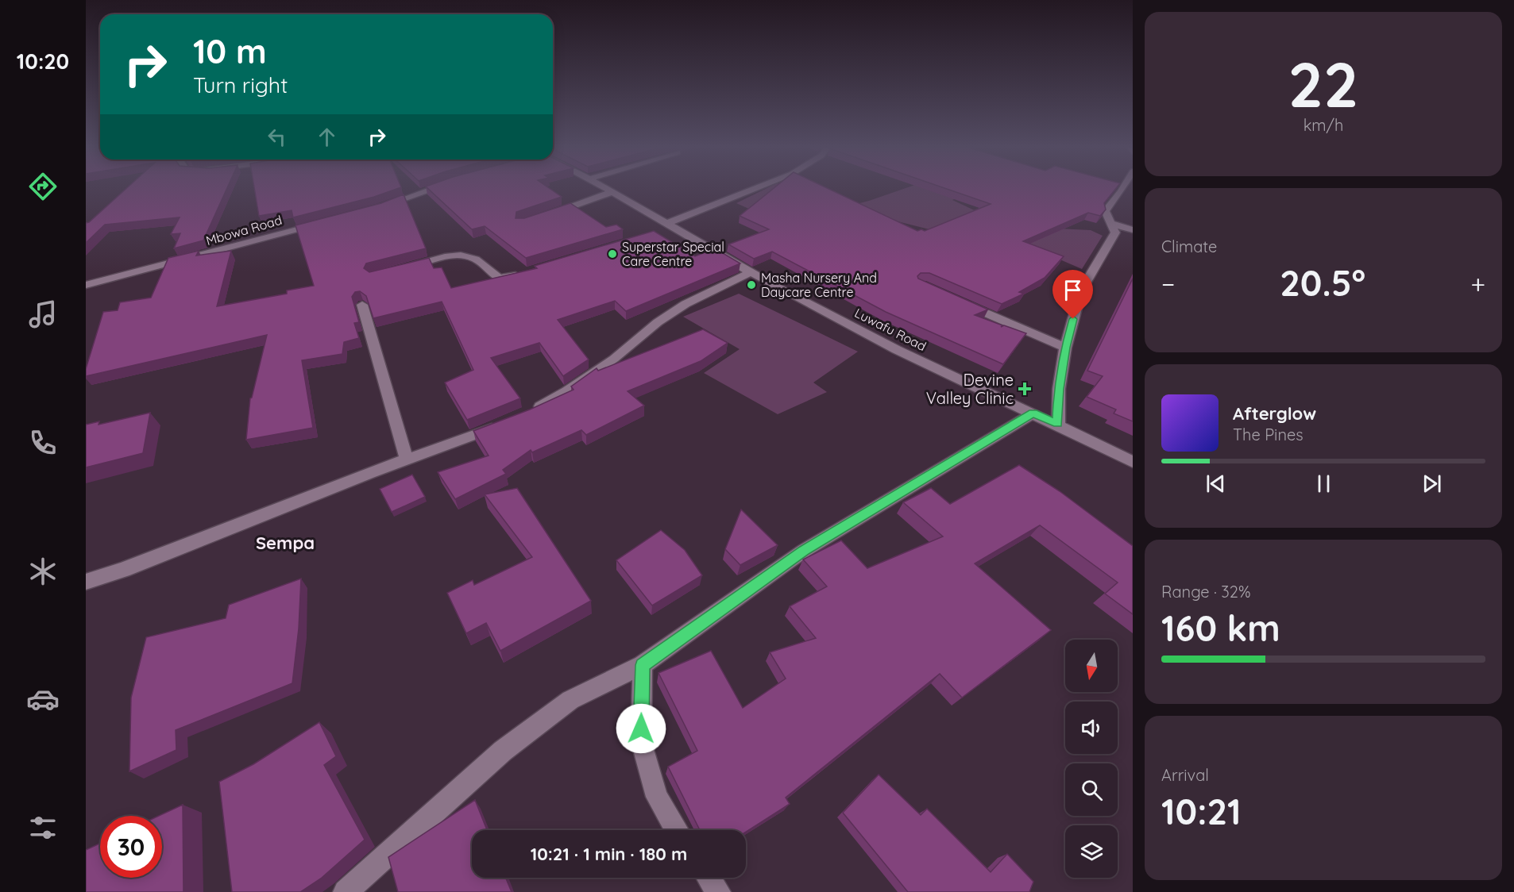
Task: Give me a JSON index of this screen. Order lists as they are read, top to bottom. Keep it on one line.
{"streets":{"street":["Mbowa Road","Luwafu Road"]},"districts":["Sempa"],"places":{"other":["Superstar Special Care Centre","Masha Nursery And Daycare Centre"],"health":["Devine Valley Clinic"]},"north":"bottom","page":{"tabs":"10:20","tile":[["22","km/h"],"Climate",["Range · 32%","160 km"],["Arrival","10:21"]],"turn":["10 m","Turn right"],"heat":["−","20.5°","+"],"song":["Afterglow","The Pines"],"limit":"30","trip":"10:21 · 1 min · 180 m"}}
